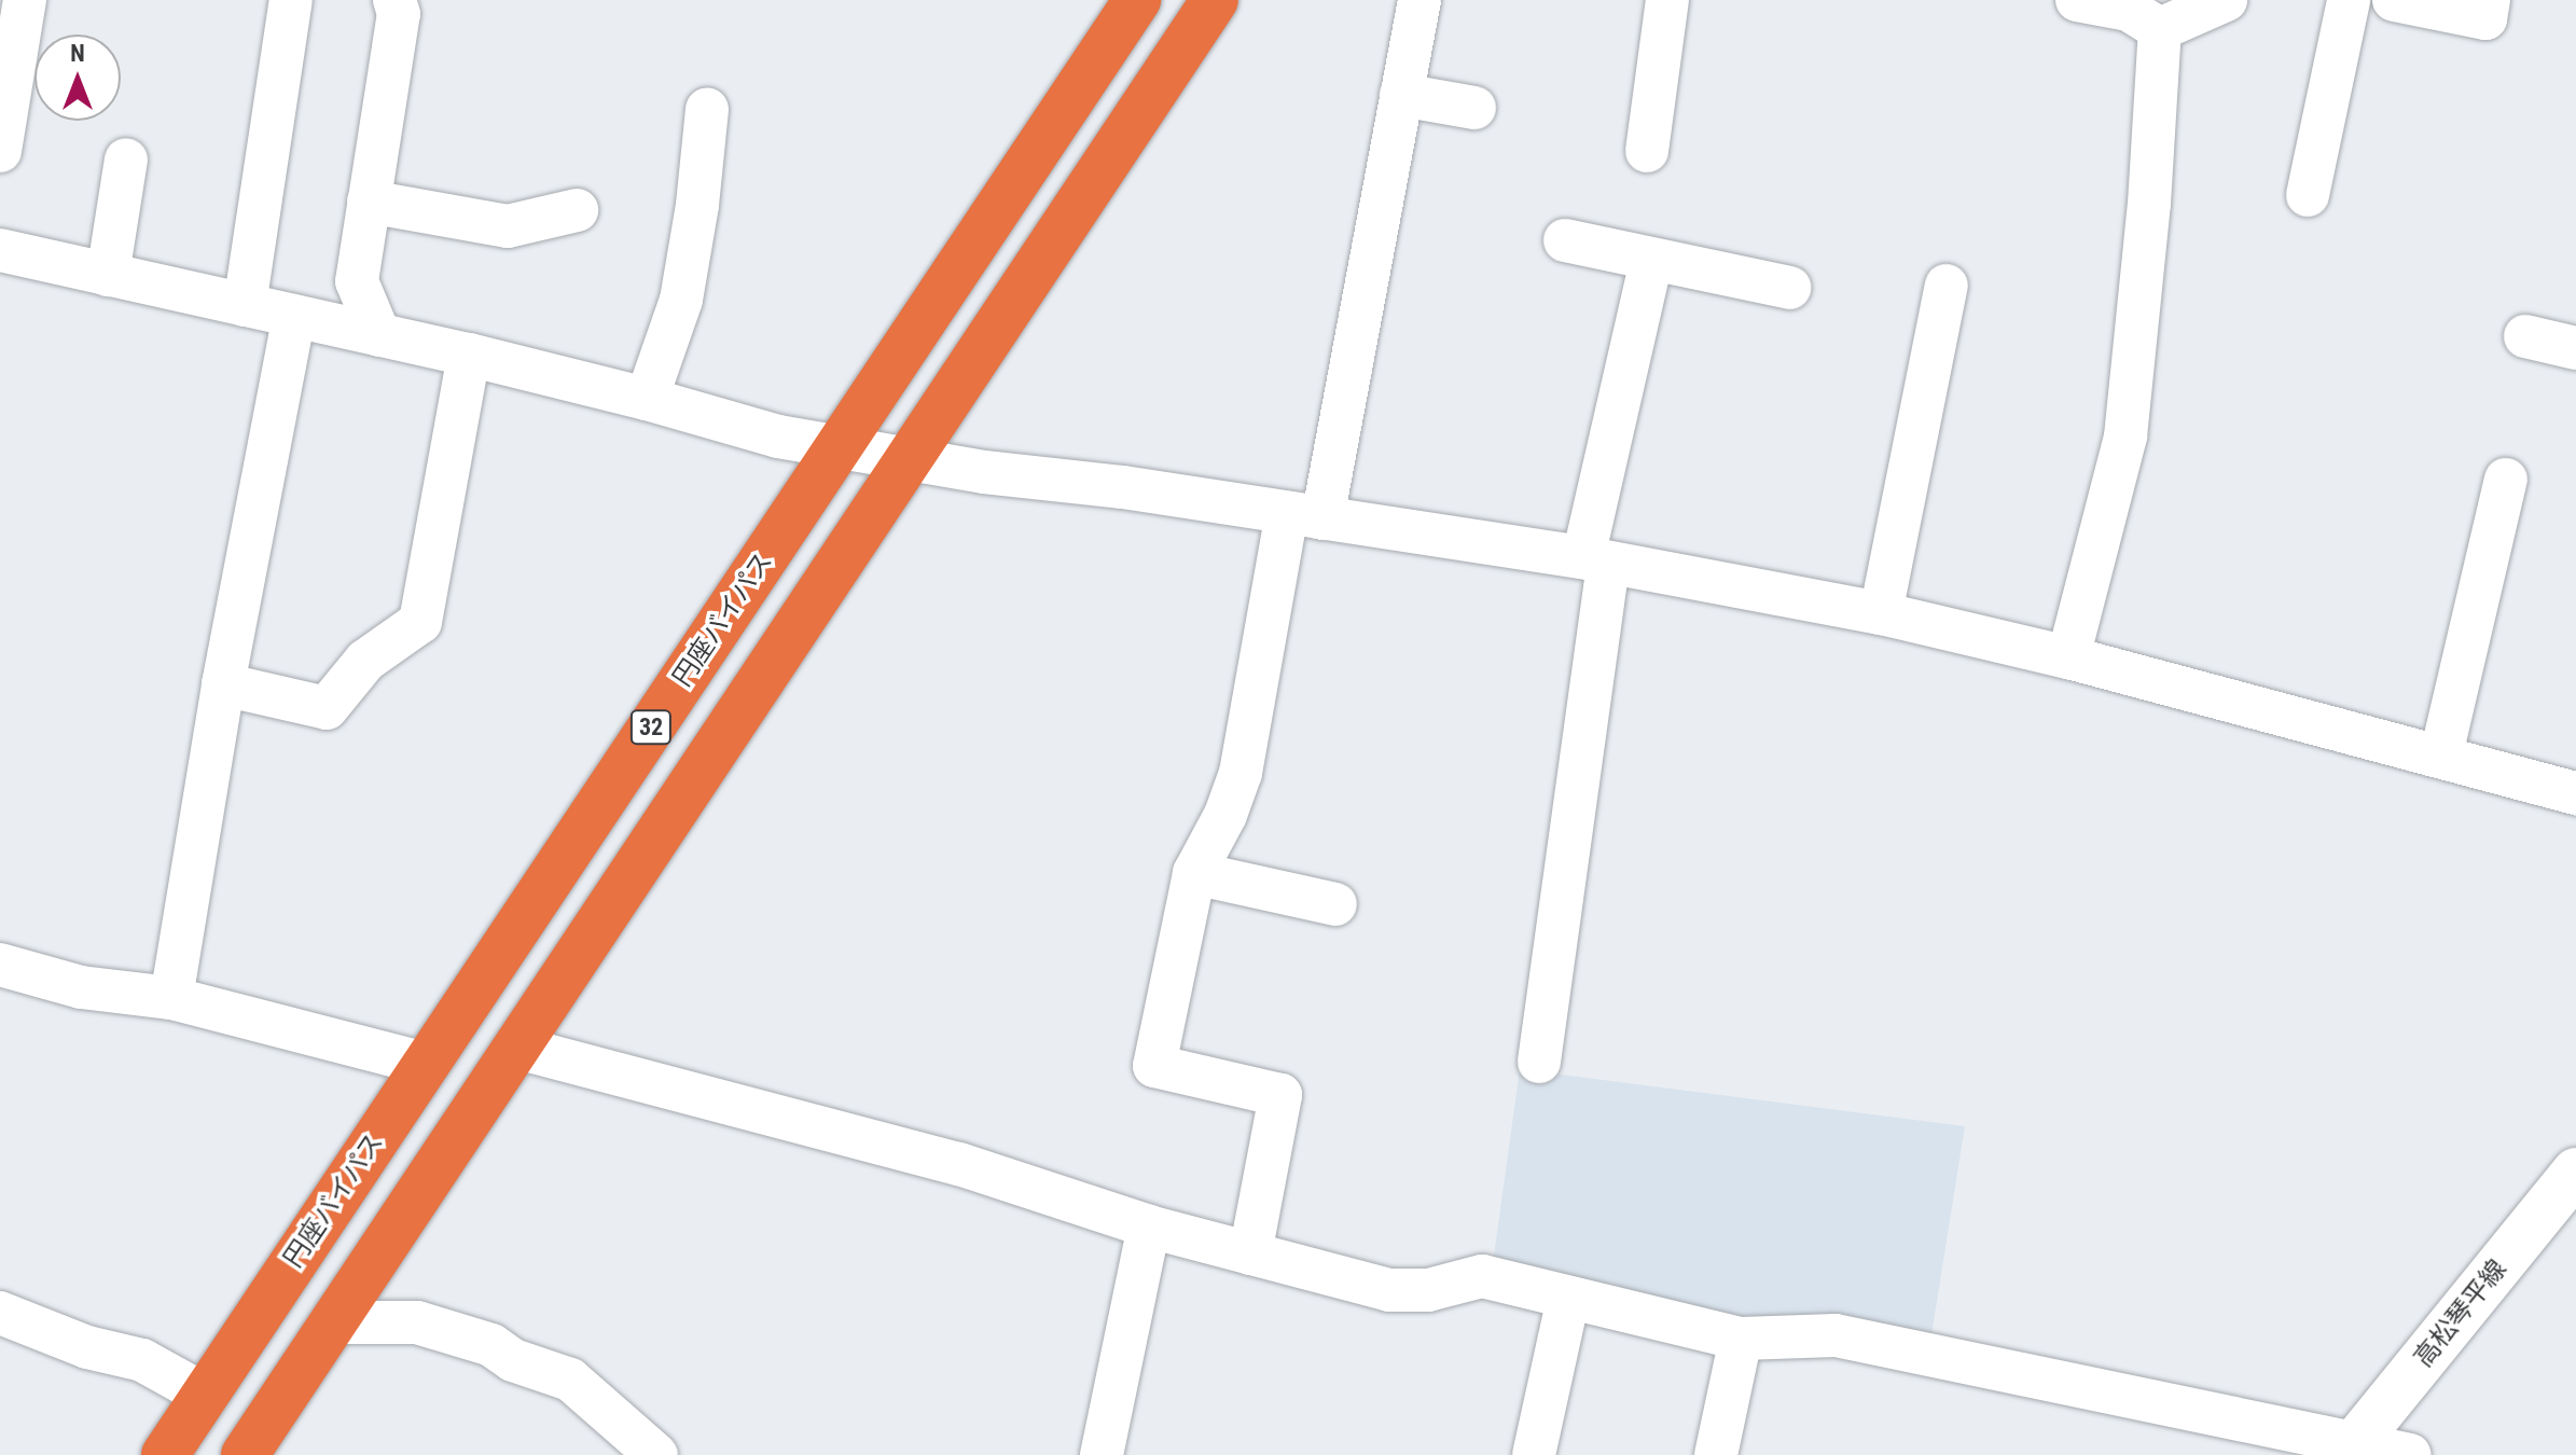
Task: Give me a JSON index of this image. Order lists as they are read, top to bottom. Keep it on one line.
{"streets":{"highway":["円座バイパス","32"],"main road":["高松琴平線"]},"north":"top"}
